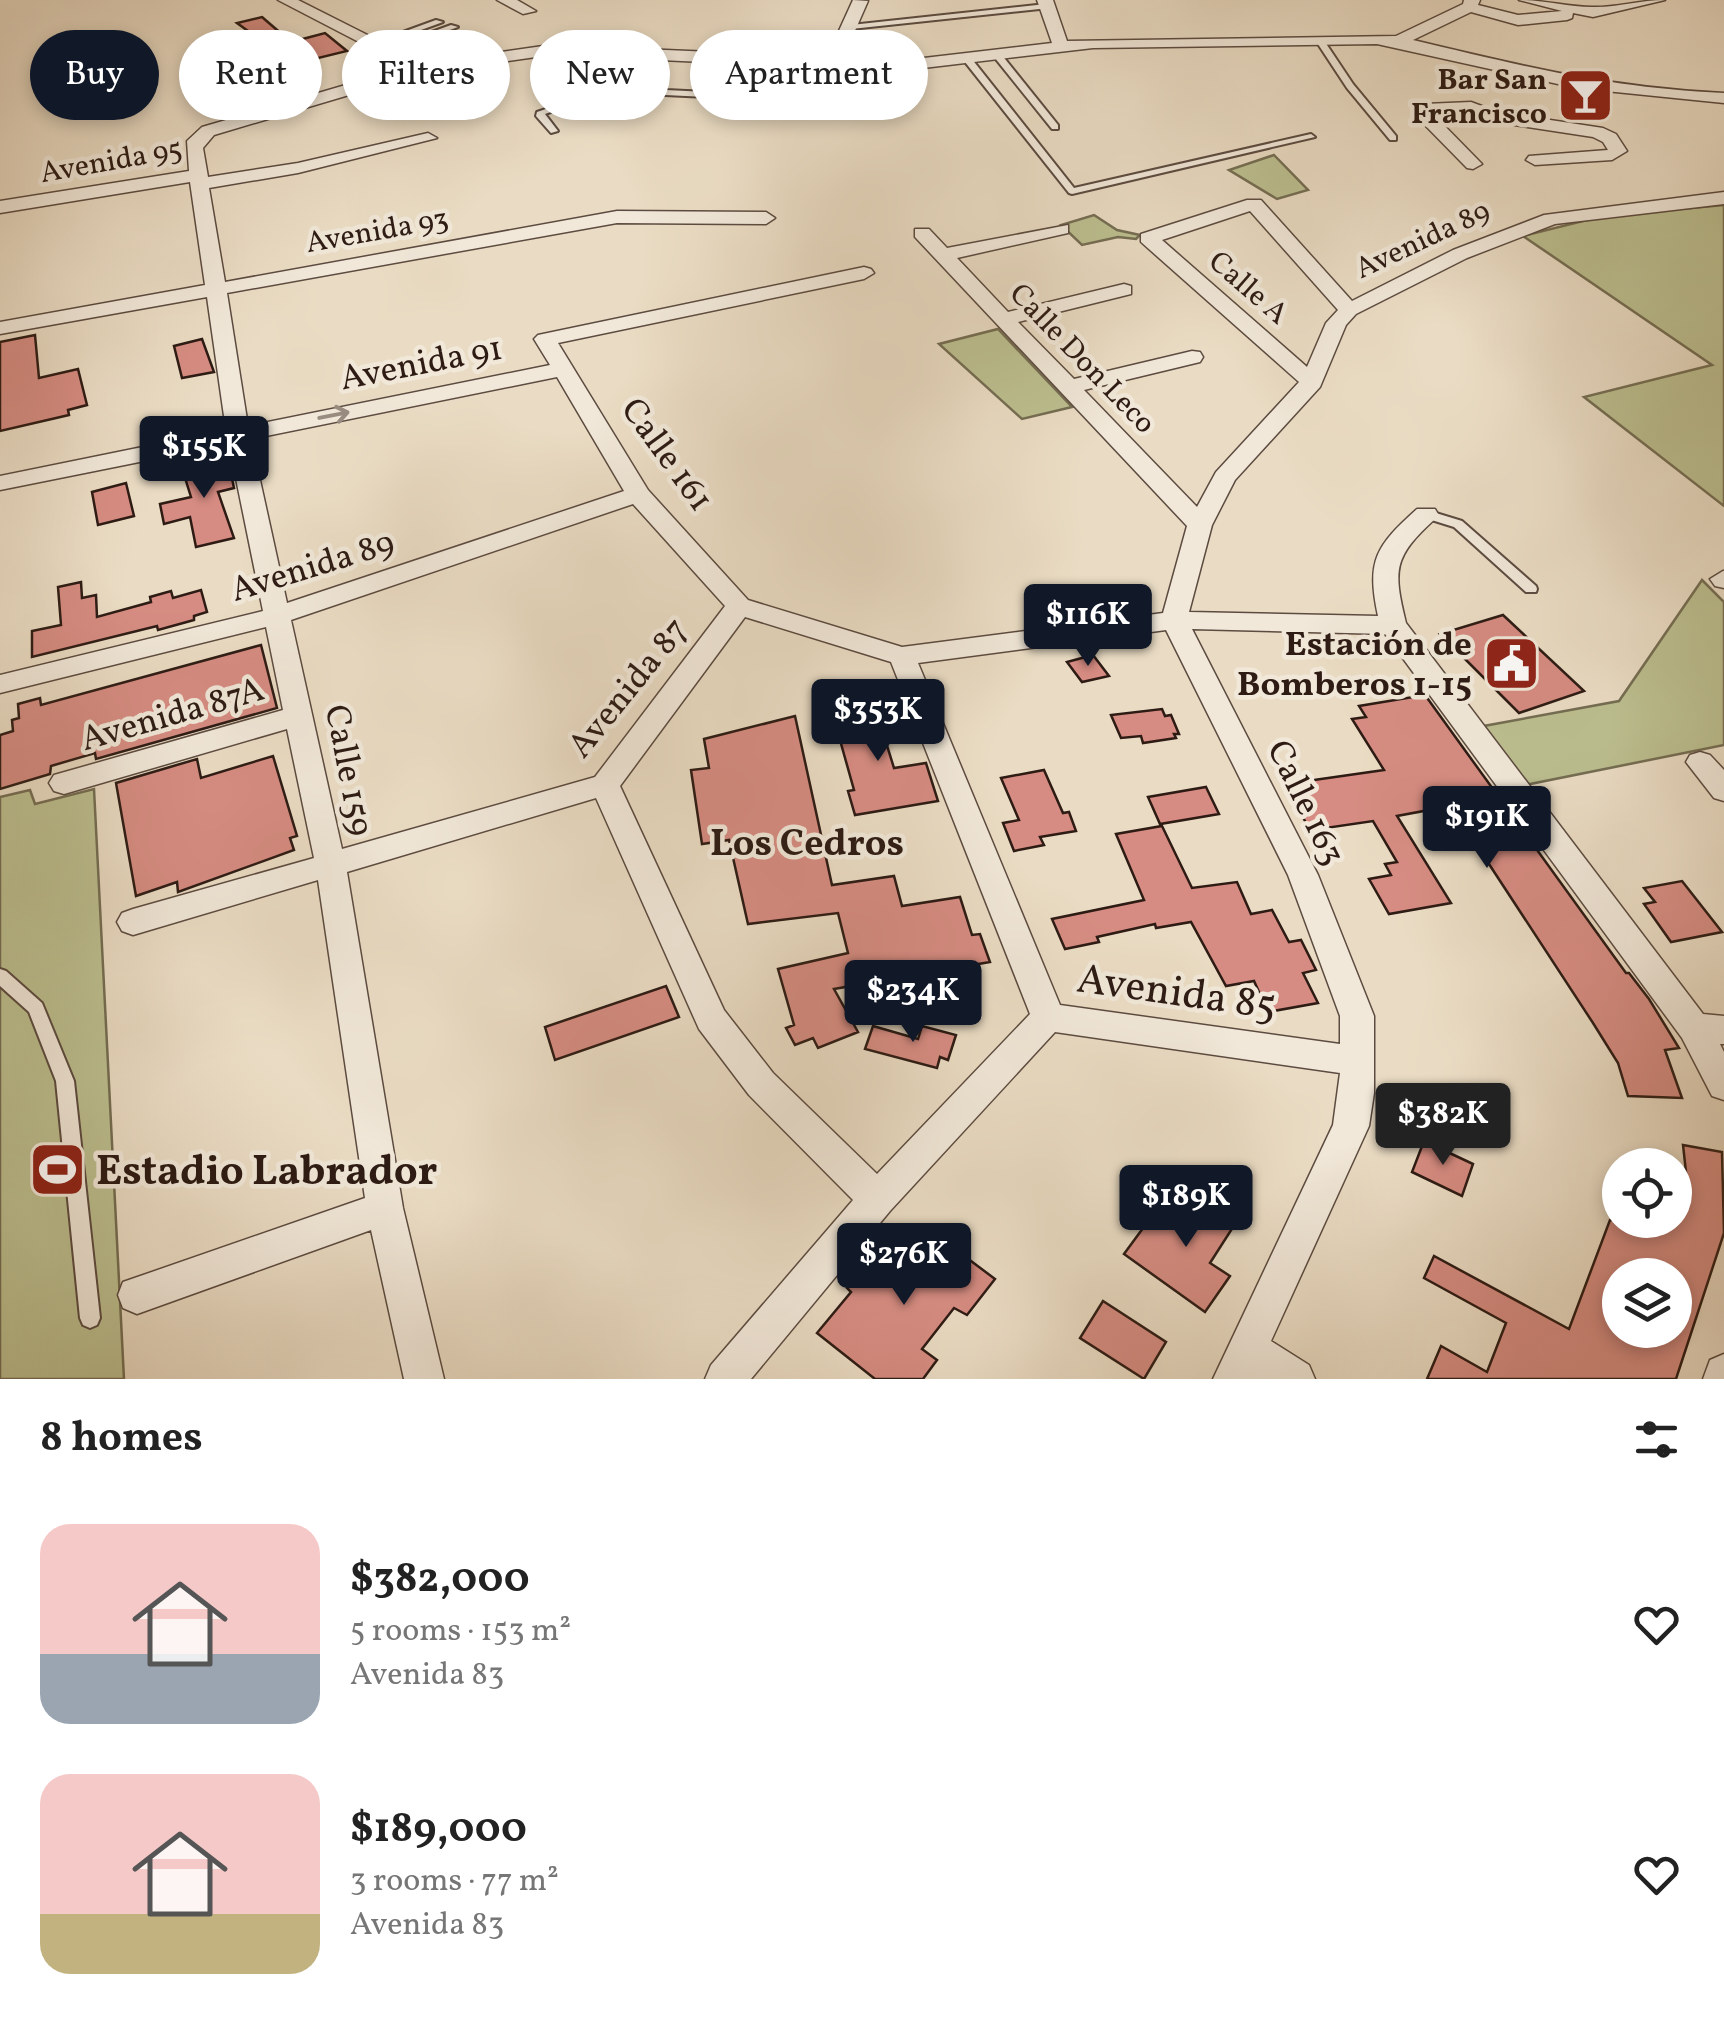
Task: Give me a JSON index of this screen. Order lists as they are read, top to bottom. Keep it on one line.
{"streets":{"street":["Avenida 95","Avenida 93","Avenida 89","Calle A","Calle Don Leco","Avenida 91","Calle 161","Avenida 87","Avenida 87A","Calle 159","Calle 163","Avenida 85"]},"crossings":[["Avenida 95","Calle 159"],["Avenida 93","Calle 159"],["Avenida 89","Calle A"],["Avenida 89","Calle Don Leco"],["Avenida 89","Calle 161"],["Avenida 89","Calle 159"],["Avenida 91","Calle 161"],["Avenida 91","Calle 159"],["Calle 161","Avenida 87"],["Avenida 87","Calle 159"],["Avenida 87","Calle 163"],["Avenida 87A","Calle 159"],["Calle 163","Avenida 85"]],"one_way":["Avenida 91"],"districts":["Los Cedros"],"places":{"bar":["Bar San Francisco"],"public building":["Estación de Bomberos 1-15"],"sports":["Estadio Labrador"]},"page":{"chip":["Buy","Rent","Filters","New","Apartment"],"price":["$155K","$116K","$353K","$191K","$234K","$382K","$189K","$276K"],"heading":"8 homes","list":[{"name":"$382,000","note":"5 rooms · 153 m² · Avenida 83"},{"name":"$189,000","note":"3 rooms · 77 m² · Avenida 83"}]}}
